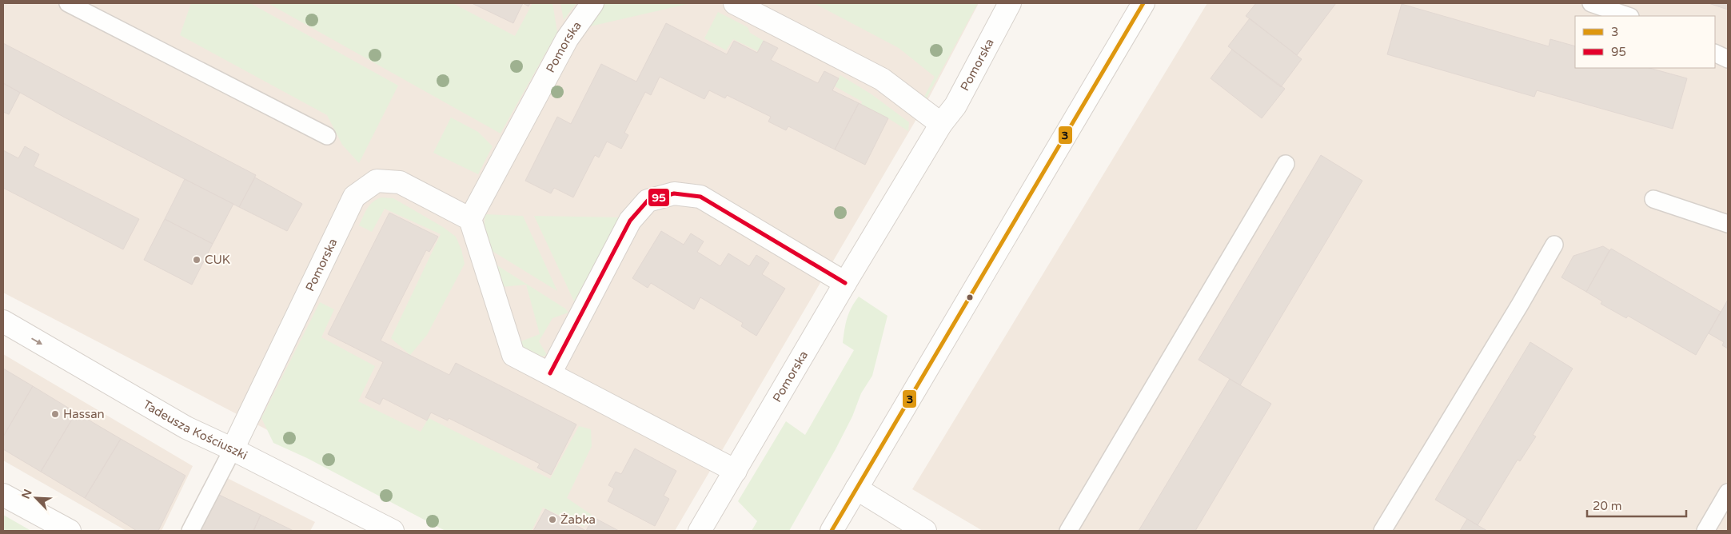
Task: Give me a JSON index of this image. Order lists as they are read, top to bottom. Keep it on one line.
{"streets":{"street":["Pomorska","Tadeusza Kościuszki"]},"crossings":[["Pomorska","Tadeusza Kościuszki"]],"one_way":["Tadeusza Kościuszki"],"places":["CUK","Hassan","Żabka"],"lines":["transit line 3","transit line 95"],"legend":["3","95"],"scale_bar":"20 m","north":"top left"}
